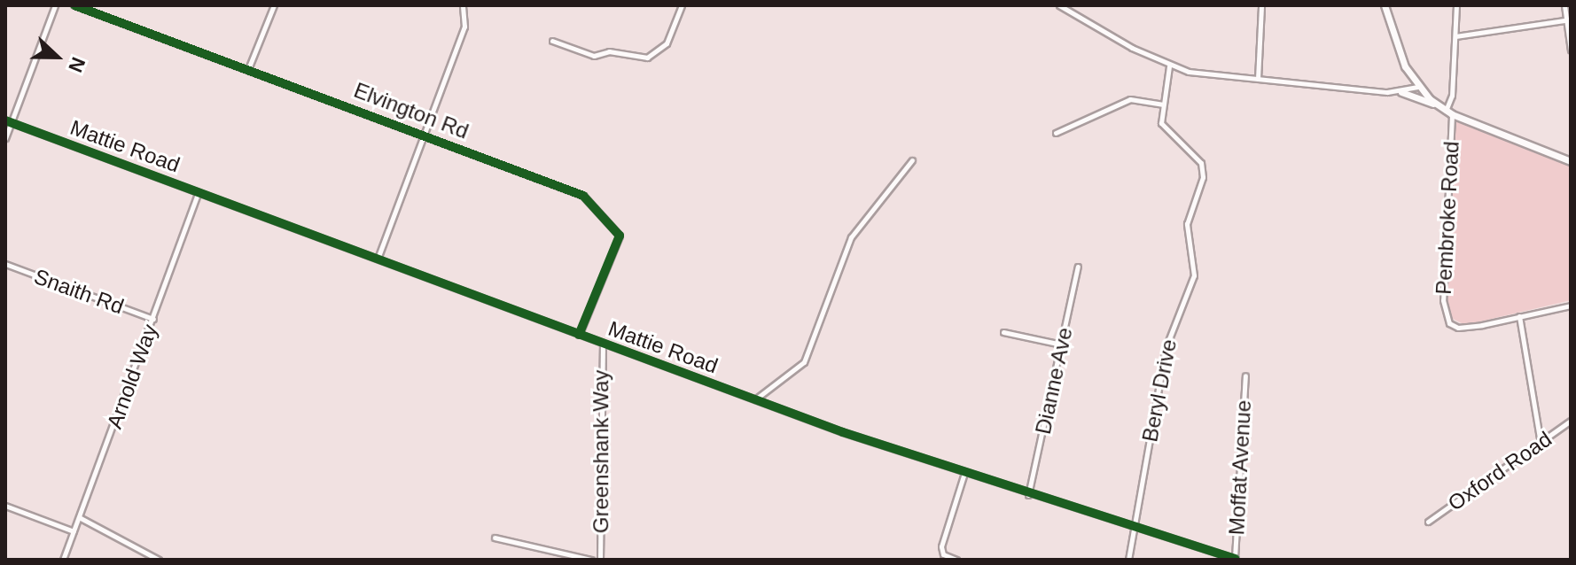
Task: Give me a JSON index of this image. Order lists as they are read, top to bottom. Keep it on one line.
{"streets":{"street":["Elvington Rd","Mattie Road","Pembroke Road","Snaith Rd","Arnold Way","Dianne Ave","Beryl Drive","Greenshank Way","Moffat Avenue","Oxford Road"]},"crossings":[["Elvington Rd","Mattie Road"],["Mattie Road","Arnold Way"],["Mattie Road","Dianne Ave"],["Mattie Road","Beryl Drive"],["Mattie Road","Greenshank Way"],["Mattie Road","Moffat Avenue"],["Snaith Rd","Arnold Way"]],"north":"right"}
